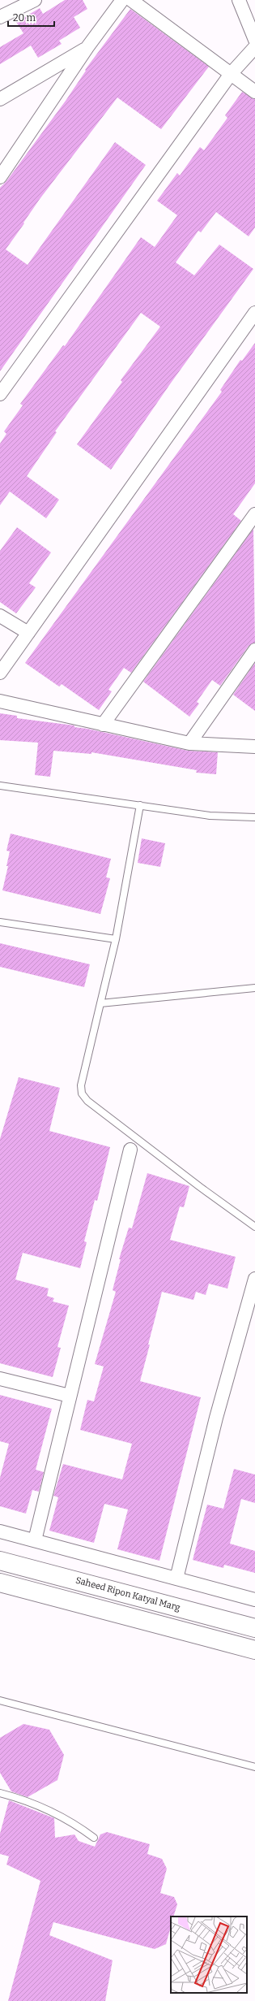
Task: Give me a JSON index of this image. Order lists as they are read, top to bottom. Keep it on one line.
{"streets":{"street":["Saheed Ripon Katyal Marg"]},"scale_bar":"20 m"}
